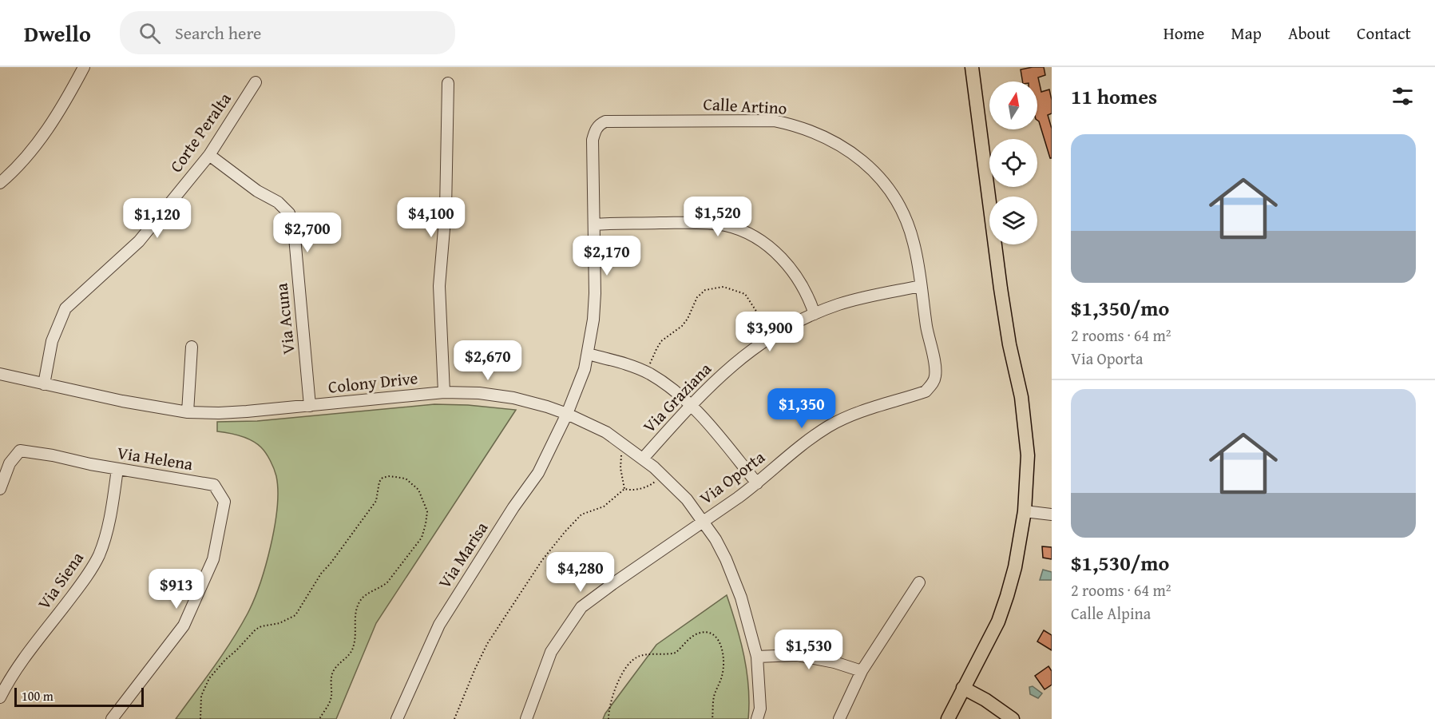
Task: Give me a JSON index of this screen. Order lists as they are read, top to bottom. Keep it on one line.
{"streets":{"street":["Calle Artino","Corte Peralta","Via Acuna","Colony Drive","Via Graziana","Via Helena","Via Oporta","Via Marisa","Via Siena"]},"crossings":[["Calle Artino","Via Graziana"],["Calle Artino","Via Oporta"],["Calle Artino","Via Marisa"],["Corte Peralta","Via Acuna"],["Corte Peralta","Colony Drive"],["Via Acuna","Colony Drive"],["Colony Drive","Via Graziana"],["Colony Drive","Via Oporta"],["Colony Drive","Via Marisa"],["Via Helena","Via Siena"]],"scale_bar":"100 m","north":"top","page":{"header":"Dwello","search":"Search here","nav":["Home","Map","About","Contact"],"heading":"11 homes","list":[{"name":"$1,350/mo","note":"2 rooms · 64 m² · Via Oporta"},{"name":"$1,530/mo","note":"2 rooms · 64 m² · Calle Alpina"}],"price":["$1,520","$4,100","$1,120","$2,700","$2,170","$3,900","$2,670","$1,350","$4,280","$913","$1,530"],"scale":"100 m"}}
